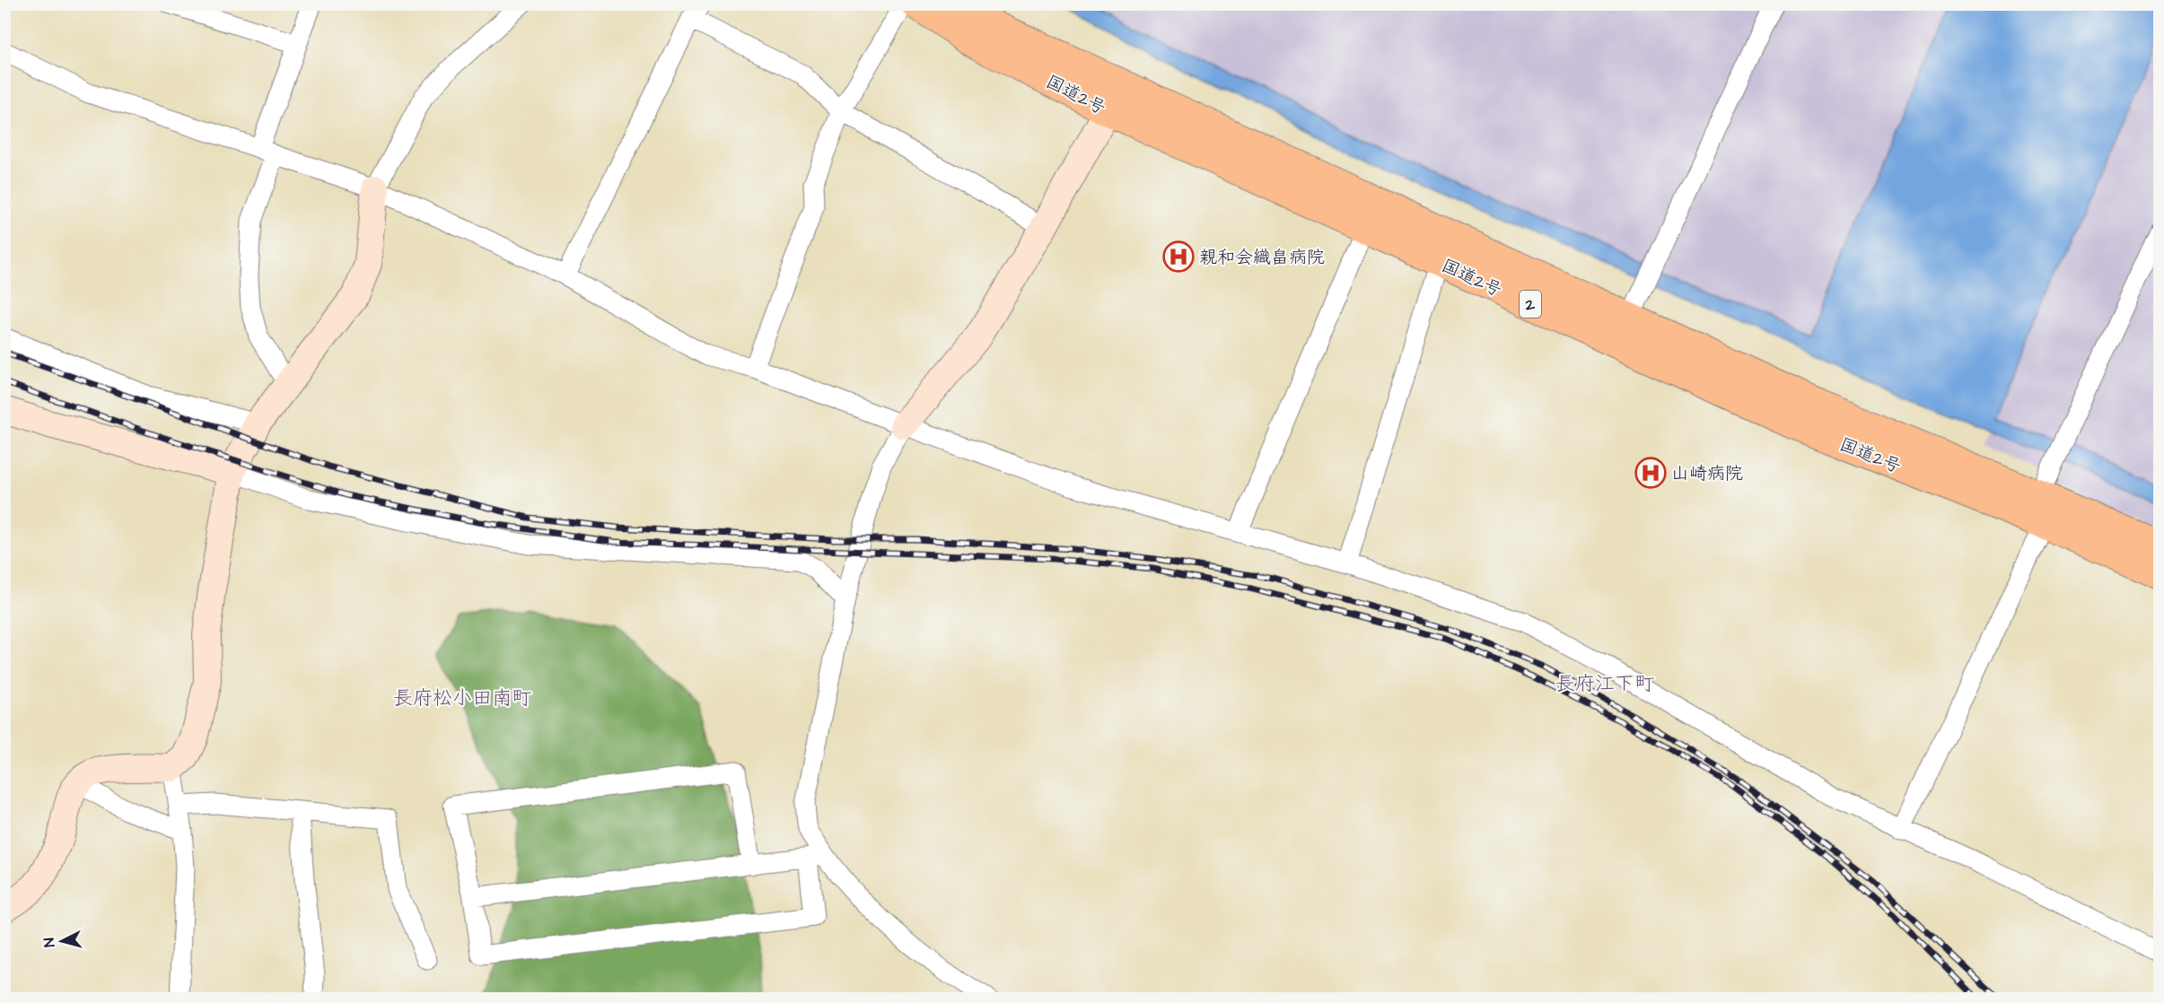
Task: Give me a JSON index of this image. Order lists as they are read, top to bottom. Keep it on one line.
{"streets":{"highway":["国道2号","2"]},"districts":["長府江下町","長府松小田南町"],"places":{"hospital":["親和会織畠病院","山崎病院"]},"north":"left"}
